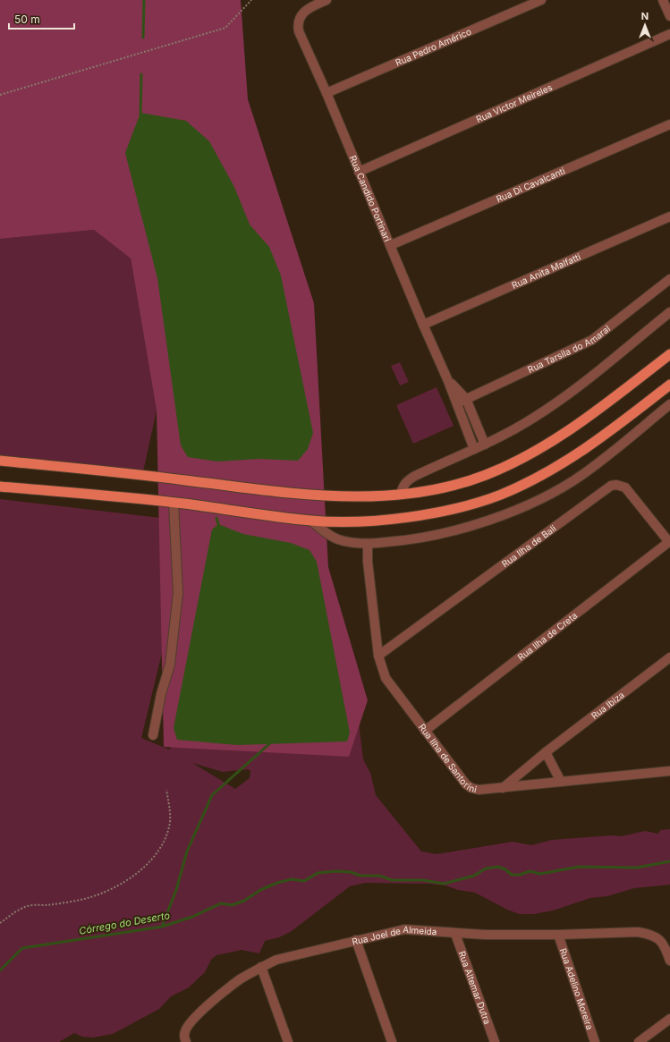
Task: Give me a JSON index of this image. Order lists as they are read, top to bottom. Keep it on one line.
{"streets":{"street":["Rua Pedro Américo","Rua Victor Meireles","Rua Di Cavalcanti","Rua Candido Portinari","Rua Anita Malfatti","Rua Tarsila do Amaral","Rua Ilha de Bali","Rua Ilha de Creta","Rua Ibiza","Rua Ilha de Santorini","Rua Joel de Almeida","Rua Altemar Dutra","Rua Adelino Moreira"]},"crossings":[["Rua Pedro Américo","Rua Candido Portinari"],["Rua Victor Meireles","Rua Candido Portinari"],["Rua Di Cavalcanti","Rua Candido Portinari"],["Rua Candido Portinari","Rua Anita Malfatti"],["Rua Candido Portinari","Rua Tarsila do Amaral"],["Rua Ilha de Bali","Rua Ilha de Creta"],["Rua Ilha de Bali","Rua Ilha de Santorini"],["Rua Ilha de Creta","Rua Ilha de Santorini"],["Rua Ibiza","Rua Ilha de Santorini"],["Rua Joel de Almeida","Rua Altemar Dutra"],["Rua Joel de Almeida","Rua Adelino Moreira"]],"water":["Córrego do Deserto"],"scale_bar":"50 m","north":"top"}
